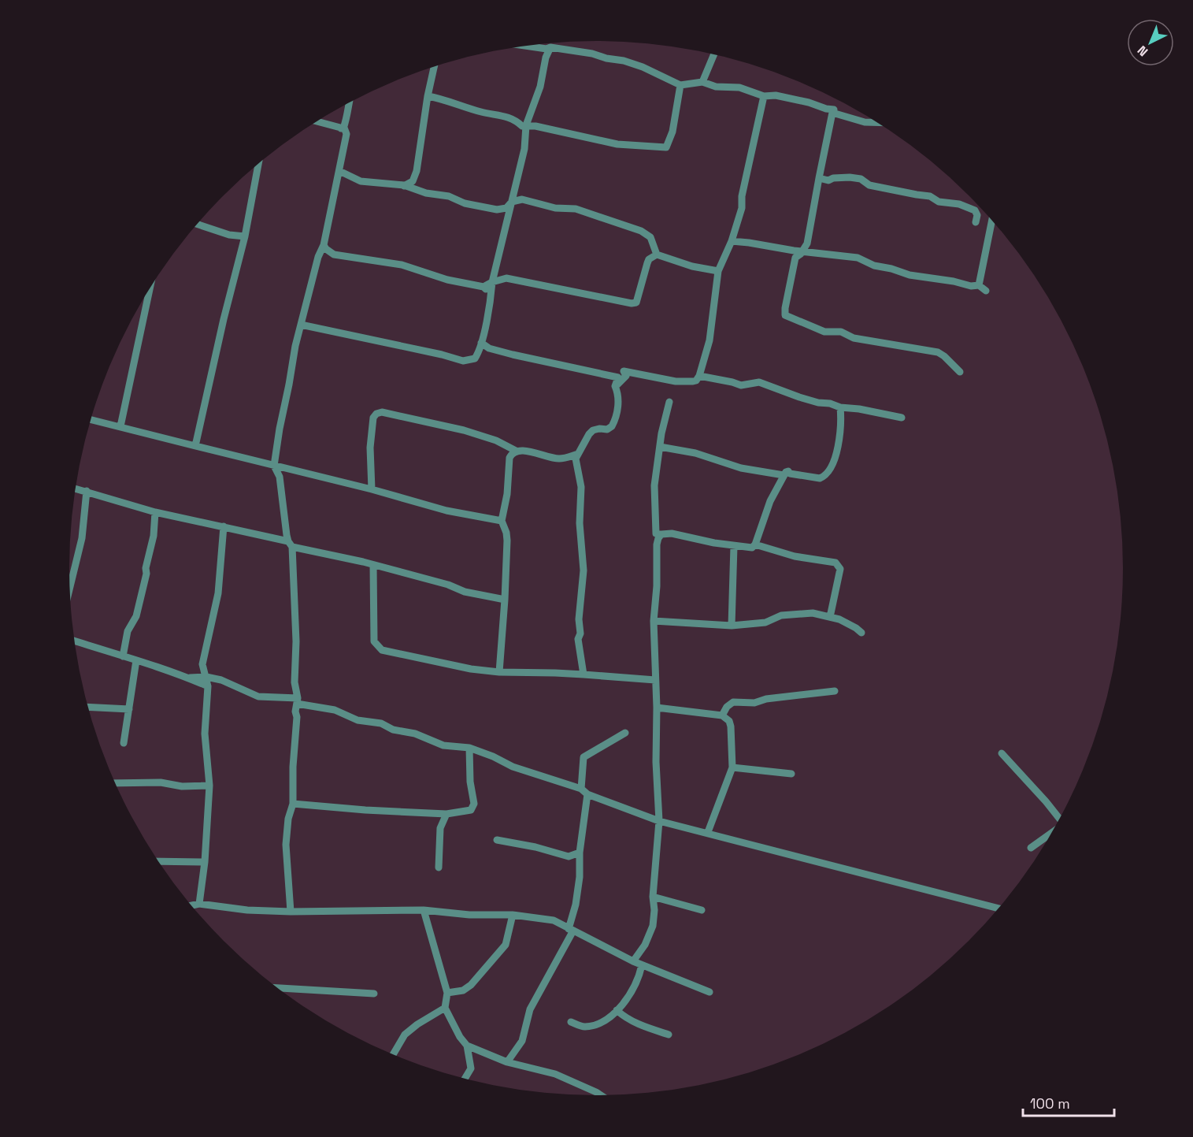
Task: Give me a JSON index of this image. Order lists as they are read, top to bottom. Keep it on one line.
{"scale_bar":"100 m","north":"bottom left"}
